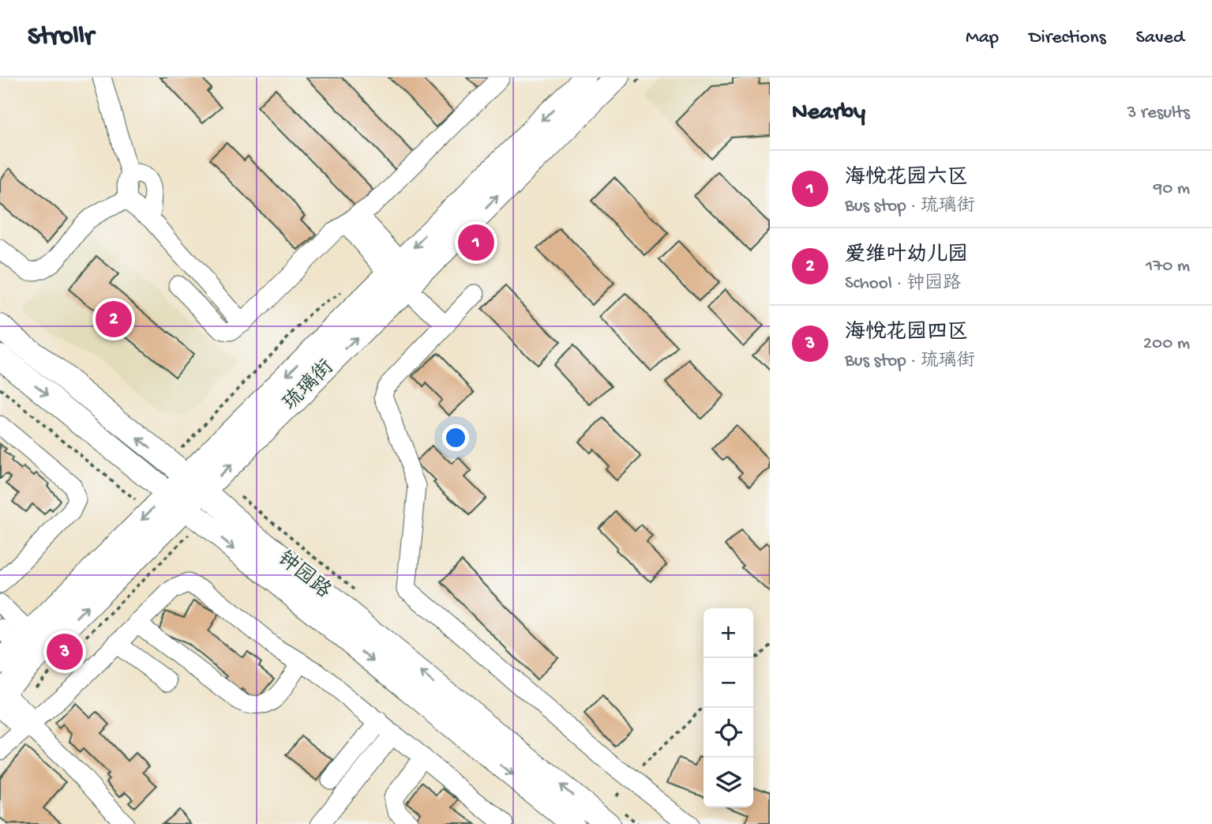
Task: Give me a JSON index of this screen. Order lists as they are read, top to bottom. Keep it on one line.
{"streets":{"main road":["琉璃街","钟园路"]},"crossings":[["琉璃街","钟园路"]],"page":{"header":"Strollr","nav":["Map","Directions","Saved"],"heading":["Nearby","3 results"],"list":[{"mark":"1","name":"海悦花园六区","note":"Bus stop · 琉璃街","value":"90 m"},{"mark":"2","name":"爱维叶幼儿园","note":"School · 钟园路","value":"170 m"},{"mark":"3","name":"海悦花园四区","note":"Bus stop · 琉璃街","value":"200 m"}],"pins":["1","2","3"],"map_buttons":["+","−"]}}
